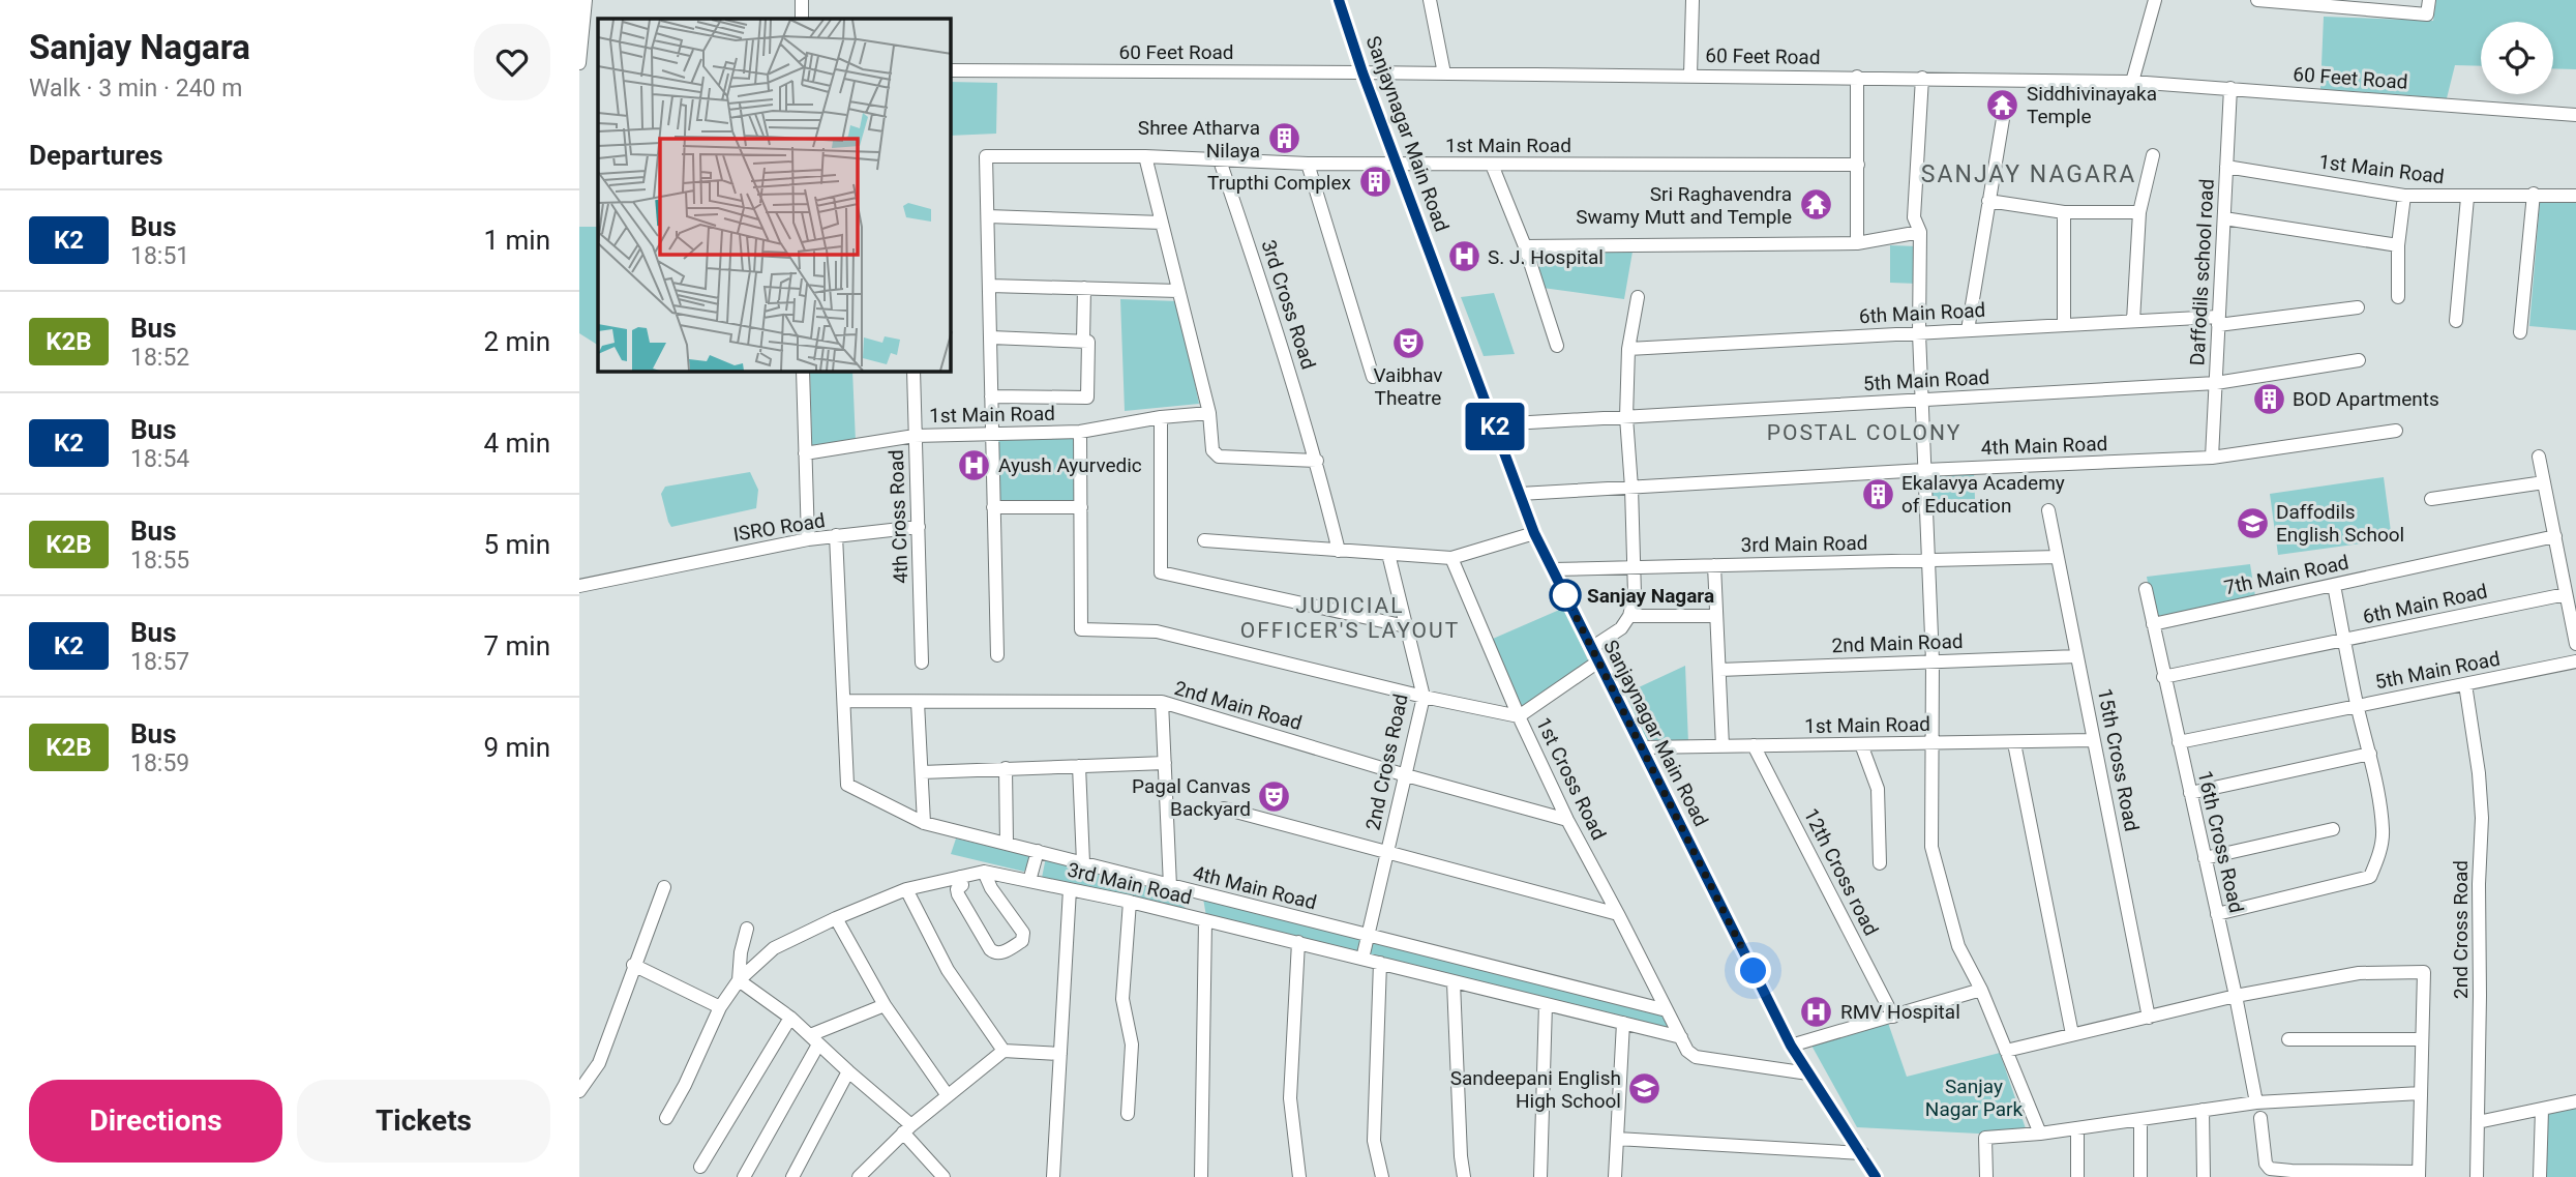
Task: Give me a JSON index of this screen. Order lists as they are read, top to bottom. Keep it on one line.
{"streets":{"street":["60 Feet Road","Sanjaynagar Main Road","1st Main Road","Daffodils school road","3rd Cross Road","6th Main Road","5th Main Road","4th Main Road","4th Cross Road","ISRO Road","3rd Main Road","7th Main Road","2nd Main Road","15th Cross Road","2nd Cross Road","1st Cross Road","16th Cross Road","12th Cross road"]},"crossings":[["60 Feet Road","Sanjaynagar Main Road"],["60 Feet Road","Daffodils school road"],["Sanjaynagar Main Road","1st Main Road"],["Sanjaynagar Main Road","5th Main Road"],["Sanjaynagar Main Road","4th Main Road"],["Sanjaynagar Main Road","3rd Main Road"],["1st Main Road","Daffodils school road"],["1st Main Road","3rd Cross Road"],["1st Main Road","4th Cross Road"],["1st Main Road","15th Cross Road"],["1st Main Road","12th Cross road"],["Daffodils school road","6th Main Road"],["Daffodils school road","5th Main Road"],["Daffodils school road","4th Main Road"],["6th Main Road","16th Cross Road"],["5th Main Road","2nd Cross Road"],["5th Main Road","16th Cross Road"],["4th Main Road","ISRO Road"],["4th Main Road","2nd Cross Road"],["4th Main Road","1st Cross Road"],["ISRO Road","2nd Main Road"],["3rd Main Road","15th Cross Road"],["3rd Main Road","2nd Cross Road"],["3rd Main Road","1st Cross Road"],["7th Main Road","16th Cross Road"],["2nd Main Road","15th Cross Road"],["2nd Main Road","2nd Cross Road"],["2nd Main Road","1st Cross Road"]],"districts":["SANJAY NAGARA","POSTAL COLONY","JUDICIAL OFFICER'S LAYOUT"],"parks":["Sanjay Nagar Park"],"places":{"temple":["Siddhivinayaka Temple","Sri Raghavendra Swamy Mutt and Temple"],"building":["Shree Atharva Nilaya","Trupthi Complex","BOD Apartments","Ekalavya Academy of Education"],"hospital":["S. J. Hospital","Ayush Ayurvedic","RMV Hospital"],"theatre":["Vaibhav Theatre","Pagal Canvas Backyard"],"school or university":["Daffodils English School","Sandeepani English High School"],"other":["Sanjay Nagara"]},"lines":["bus line K2"],"page":{"heading":[["Sanjay Nagara","Walk · 3 min · 240 m"],"Departures"],"on_map":"K2","list":[{"mark":"K2","name":"Bus","note":"18:51","value":"1 min"},{"mark":"K2B","name":"Bus","note":"18:52","value":"2 min"},{"mark":"K2","name":"Bus","note":"18:54","value":"4 min"},{"mark":"K2B","name":"Bus","note":"18:55","value":"5 min"},{"mark":"K2","name":"Bus","note":"18:57","value":"7 min"},{"mark":"K2B","name":"Bus","note":"18:59","value":"9 min"}],"buttons":["Directions","Tickets"]}}
